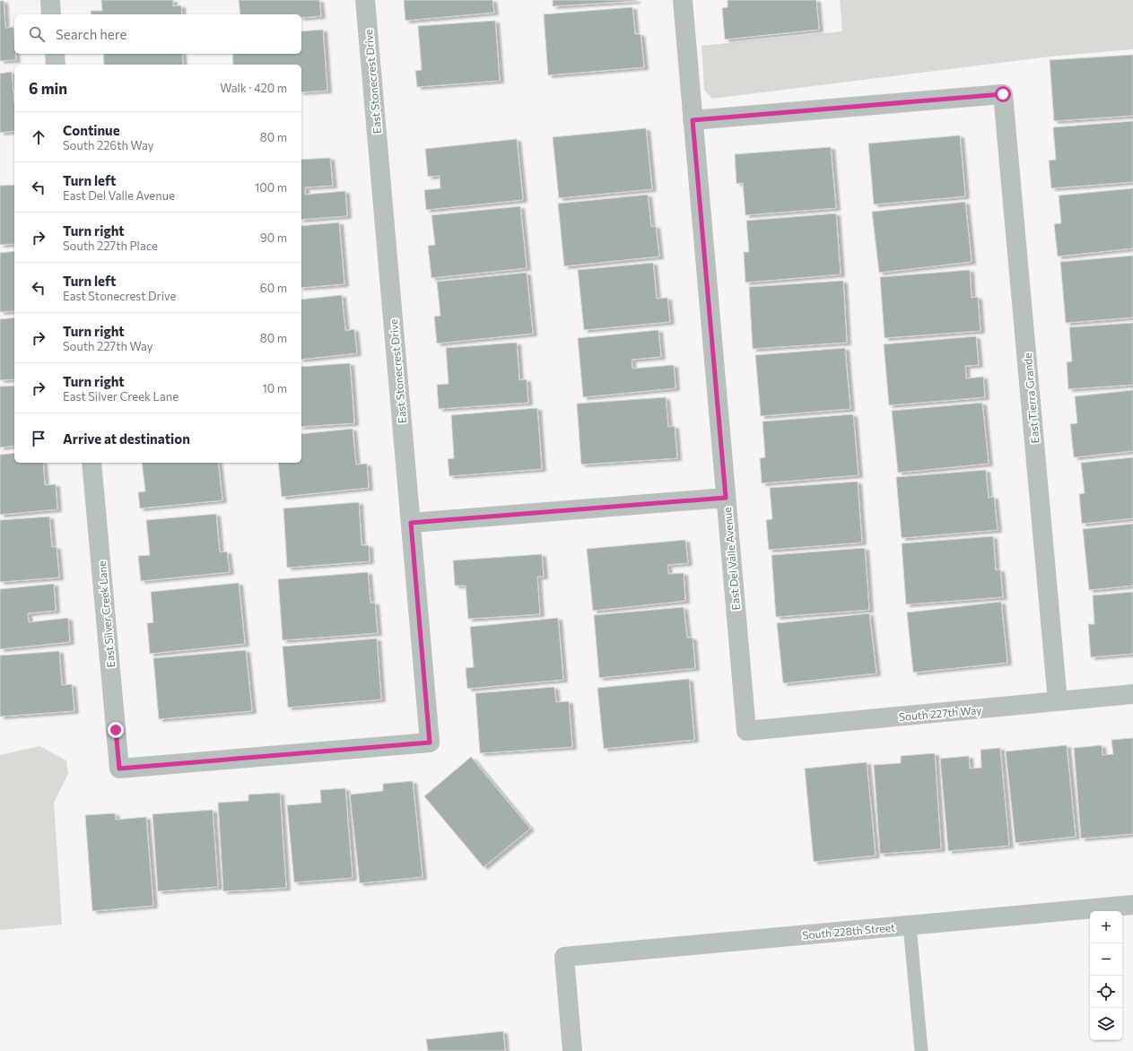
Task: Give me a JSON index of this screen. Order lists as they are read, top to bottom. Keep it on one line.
{"streets":{"street":["East Stonecrest Drive","East Tierra Grande","East Del Valle Avenue","East Silver Creek Lane","South 227th Way","South 228th Street"]},"crossings":[["East Stonecrest Drive","East Silver Creek Lane"],["East Tierra Grande","East Del Valle Avenue"],["East Tierra Grande","South 227th Way"],["East Del Valle Avenue","South 227th Way"]],"page":{"search":"Search here","heading":["6 min","Walk · 420 m"],"list":[["Continue","South 226th Way","80 m"],["Turn left","East Del Valle Avenue","100 m"],["Turn right","South 227th Place","90 m"],["Turn left","East Stonecrest Drive","60 m"],["Turn right","South 227th Way","80 m"],["Turn right","East Silver Creek Lane","10 m"],"Arrive at destination"],"map_buttons":["+","−"]}}
